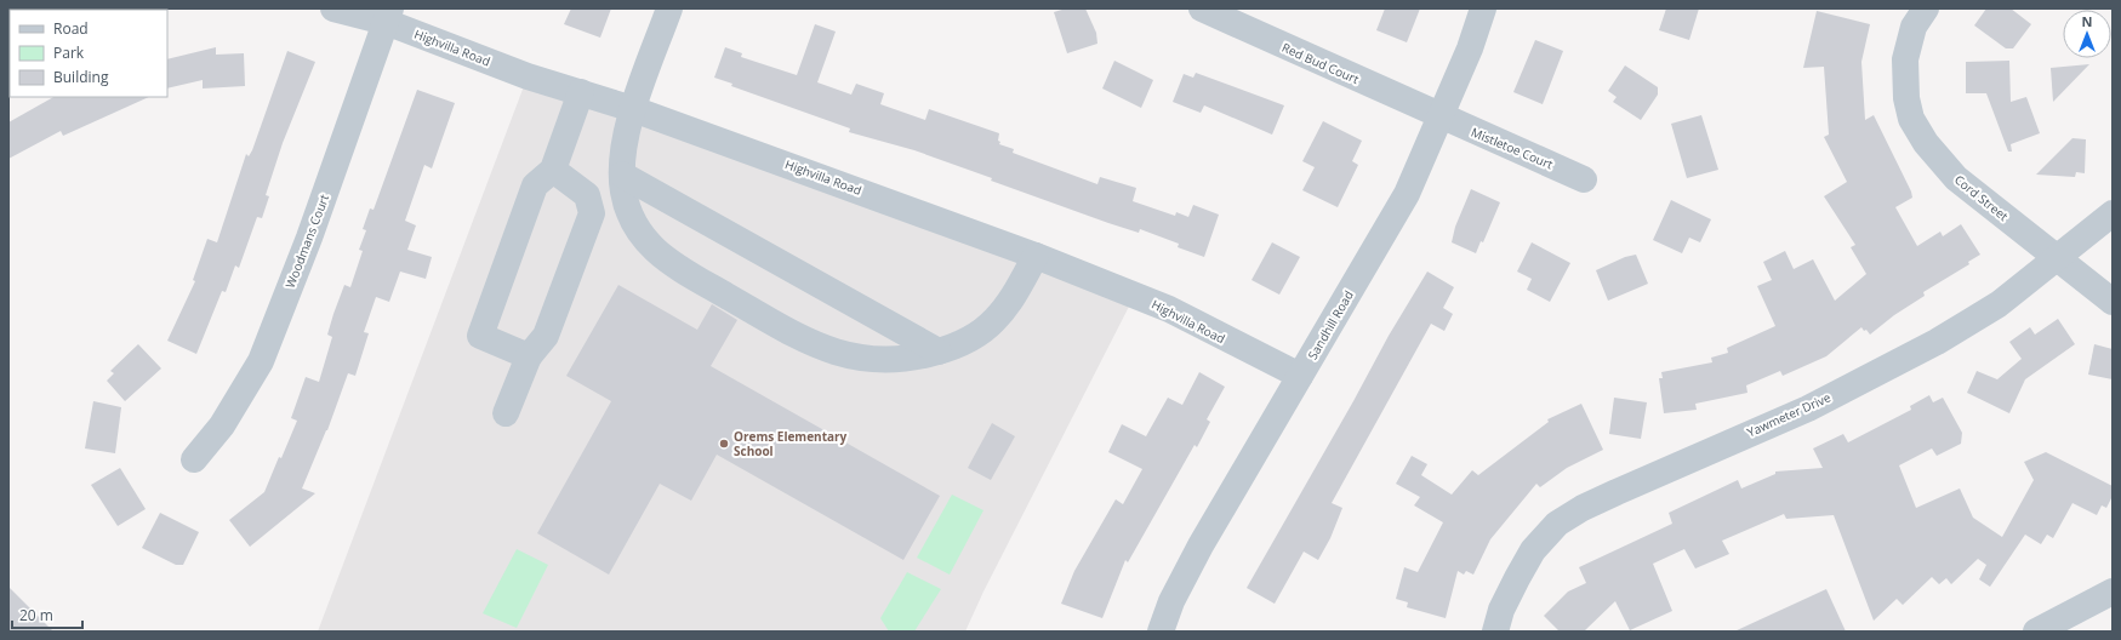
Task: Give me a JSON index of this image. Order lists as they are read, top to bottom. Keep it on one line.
{"streets":{"street":["Highvilla Road","Red Bud Court","Mistletoe Court","Cord Street","Woodmans Court","Sandhill Road","Yawmeter Drive"]},"crossings":[["Highvilla Road","Woodmans Court"],["Highvilla Road","Sandhill Road"],["Red Bud Court","Mistletoe Court"],["Red Bud Court","Sandhill Road"],["Mistletoe Court","Sandhill Road"],["Cord Street","Yawmeter Drive"]],"places":["Orems Elementary School"],"legend":["Road","Park","Building"],"scale_bar":"20 m","north":"top"}
